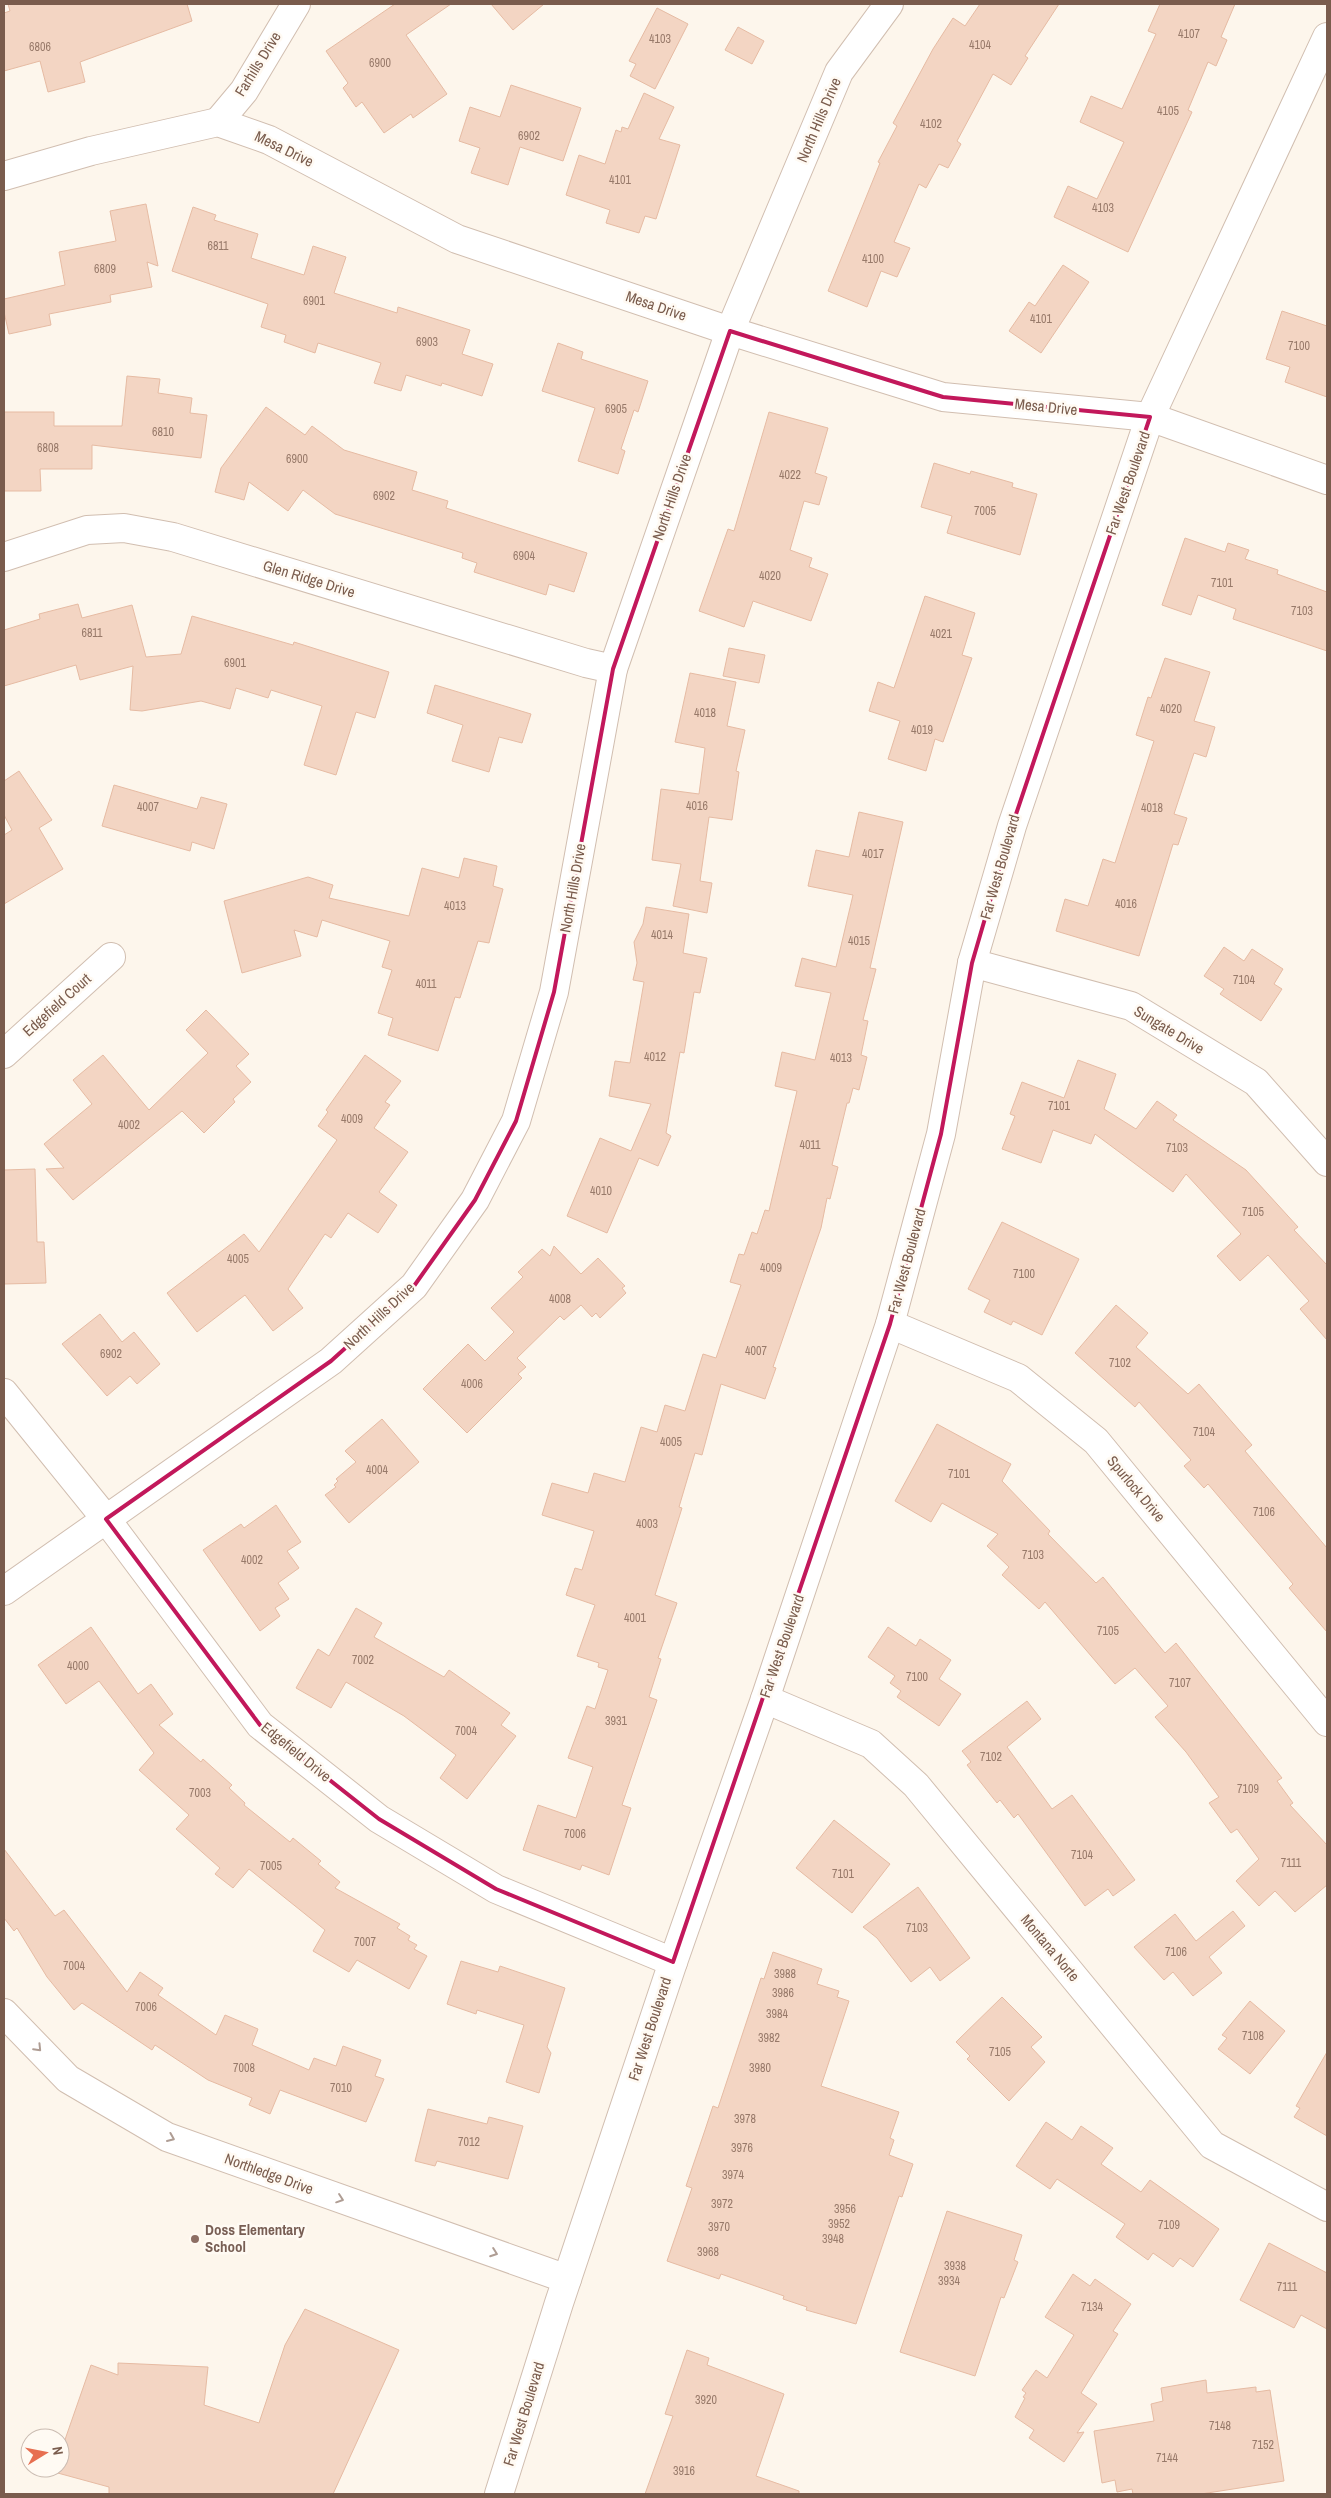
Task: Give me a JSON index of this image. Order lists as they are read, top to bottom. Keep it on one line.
{"streets":{"street":["Farhills Drive","North Hills Drive","Mesa Drive","Far West Boulevard","Glen Ridge Drive","Edgefield Court","Sungate Drive","Spurlock Drive","Edgefield Drive","Montana Norte","Northledge Drive"]},"crossings":[["Farhills Drive","Mesa Drive"],["North Hills Drive","Mesa Drive"],["North Hills Drive","Glen Ridge Drive"],["North Hills Drive","Edgefield Drive"],["Mesa Drive","Far West Boulevard"],["Far West Boulevard","Sungate Drive"],["Far West Boulevard","Spurlock Drive"],["Far West Boulevard","Edgefield Drive"],["Far West Boulevard","Montana Norte"],["Far West Boulevard","Northledge Drive"]],"one_way":["Northledge Drive"],"places":["Doss Elementary School"],"house_numbers":["4107","4103","4104","6806","6900","4105","4102","6902","4101","4103","6811","4100","6809","6901","4101","6903","7100","6905","6810","6808","6900","4022","6902","7005","6904","4020","7101","7103","6811","4021","6901","4020","4018","4019","4016","4007","4018","4017","4016","4013","4014","4015","7104","4011","4012","4013","7101","4009","4002","4011","7103","4010","7105","4005","4009","7100","4008","4007","6902","7102","4006","7104","4005","4004","7101","7106","4003","7103","4002","4001","7105","7002","4000","7100","7107","3931","7004","7102","7109","7003","7006","7104","7111","7005","7101","7103","7007","7106","7004","3988","3986","7006","3984","7108","3982","7105","7008","3980","7010","3978","7012","3976","3974","3972","3956","3952","7109","3970","3948","3968","3938","3934","7111","7134","3920","7148","7152","7144","3916"],"north":"right"}
